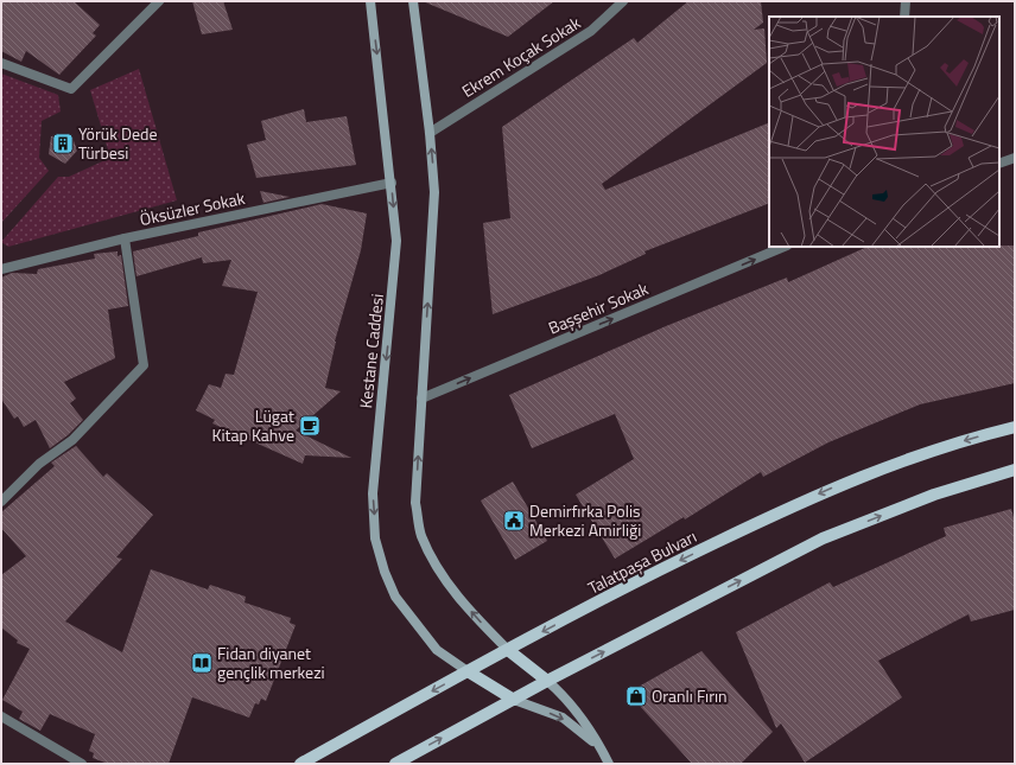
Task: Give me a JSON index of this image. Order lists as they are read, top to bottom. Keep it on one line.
{"streets":{"main road":["Kestane Caddesi","Talatpaşa Bulvarı"],"street":["Ekrem Koçak Sokak","Öksüzler Sokak","Başşehir Sokak"]},"crossings":[["Öksüzler Sokak","Kestane Caddesi"],["Kestane Caddesi","Talatpaşa Bulvarı"]],"one_way":["Başşehir Sokak"],"places":{"building":["Yörük Dede Türbesi"],"cafe":["Lügat Kitap Kahve"],"public building":["Demirfırka Polis Merkezi Amirliği"],"library":["Fidan diyanet gençlik merkezi"],"shop":["Oranlı Fırın"]}}
